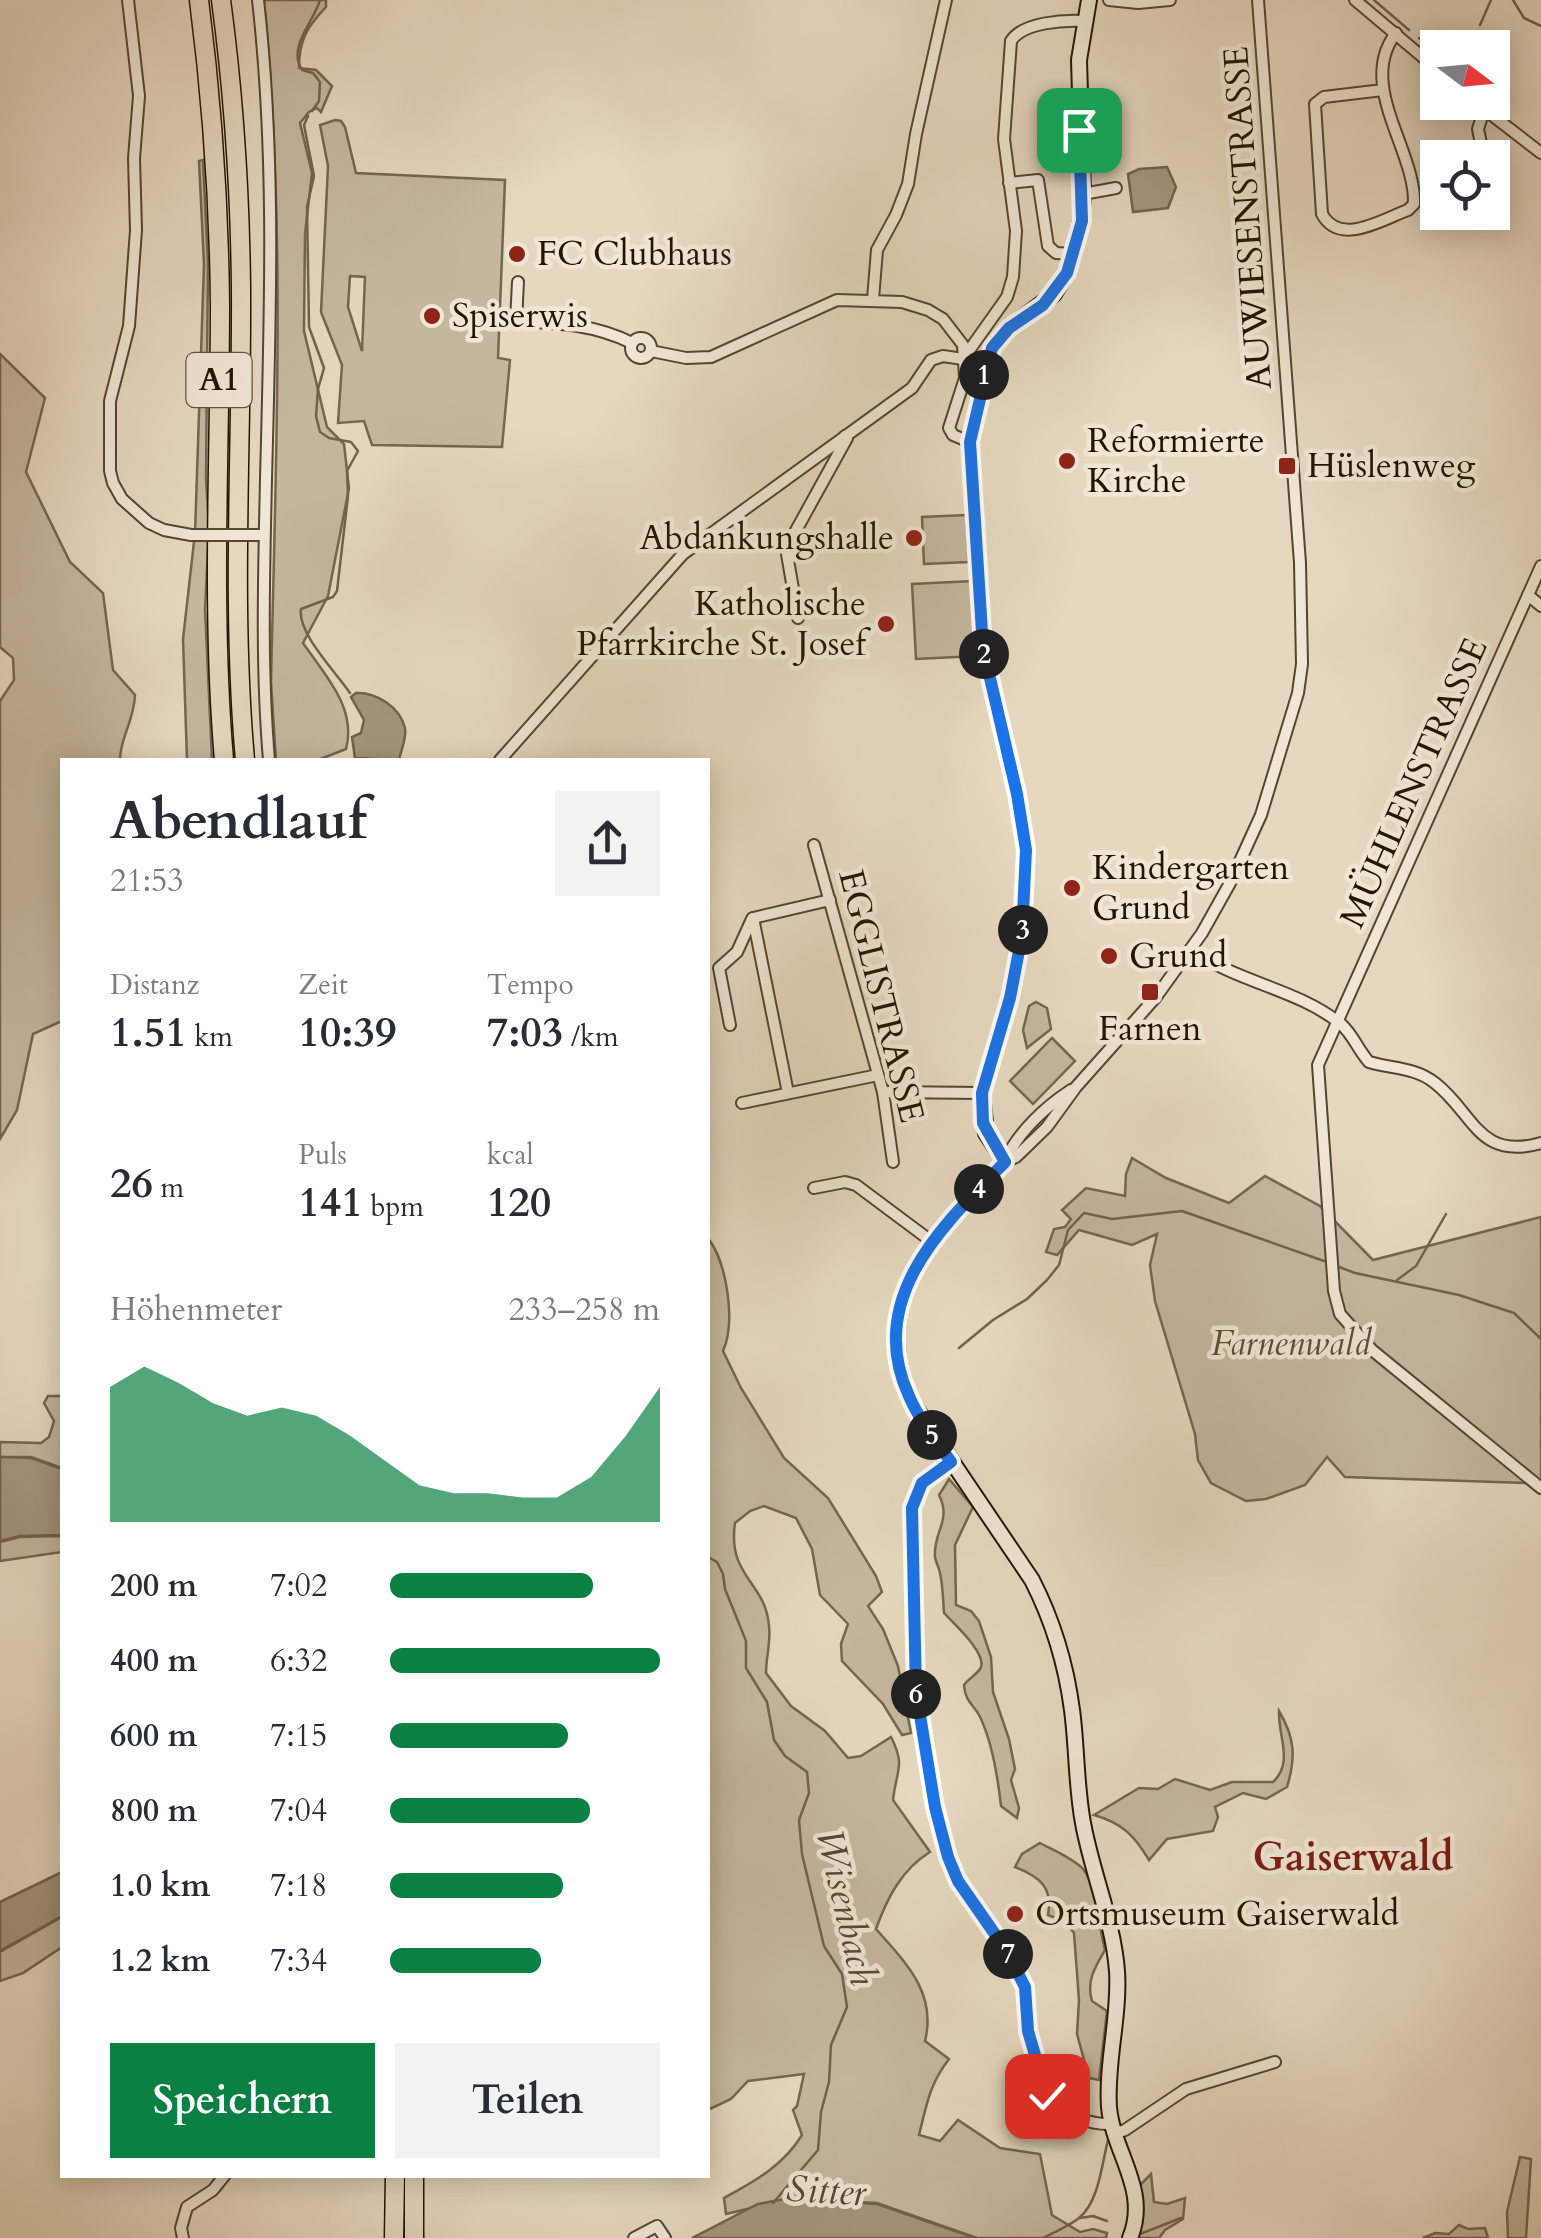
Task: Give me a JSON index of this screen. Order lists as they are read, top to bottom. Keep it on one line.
{"streets":{"highway":["A1"],"street":["AUWIESENSTRASSE","MÜHLENSTRASSE","EGGLISTRASSE"]},"districts":["Gaiserwald"],"water":["Wisenbach","Sitter"],"parks":["Farnenwald"],"places":{"other":["FC Clubhaus","Spiserwis","Reformierte Kirche","Abdankungshalle","Katholische Pfarrkirche St. Josef","Kindergarten Grund","Grund","Ortsmuseum Gaiserwald"],"transit":["Hüslenweg","Farnen"]},"north":"right","page":{"pins":["1","2","3","4","5","6","7"],"heading":["Abendlauf","21:53"],"stats":[["Distanz","1.51 km"],["Zeit","10:39"],["Tempo","7:03 /km"],["26 m"],["Puls","141 bpm"],["kcal","120"]],"chart":["Höhenmeter","233–258 m"],"list":[{"name":"200 m","note":"7:02"},{"name":"400 m","note":"6:32"},{"name":"600 m","note":"7:15"},{"name":"800 m","note":"7:04"},{"name":"1.0 km","note":"7:18"},{"name":"1.2 km","note":"7:34"}],"buttons":["Speichern","Teilen"]}}
